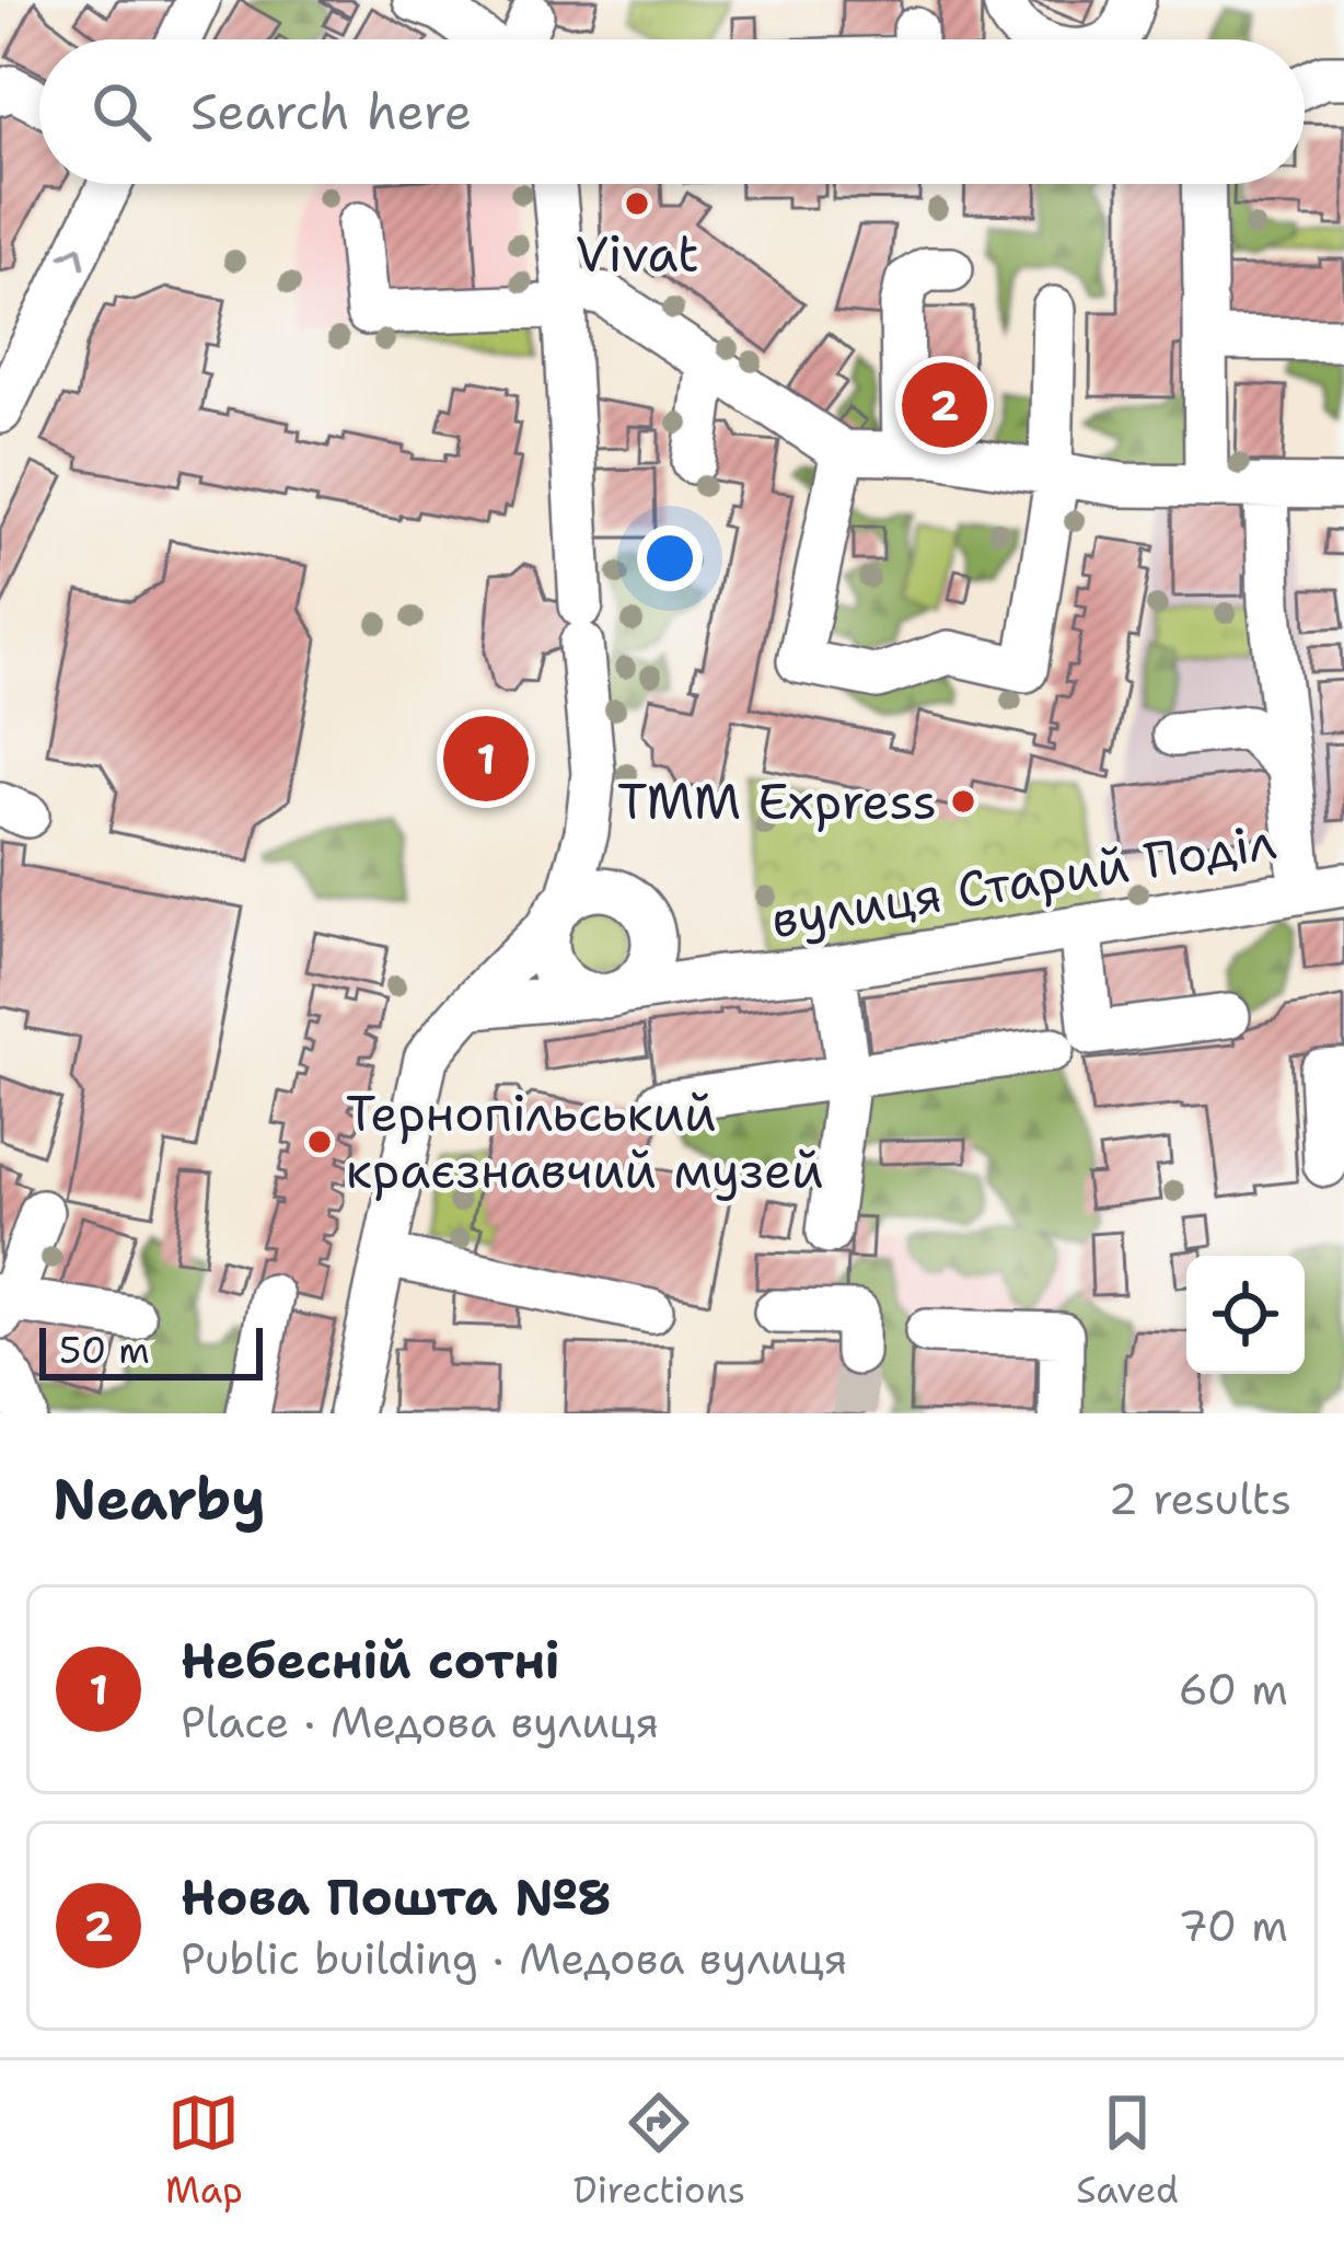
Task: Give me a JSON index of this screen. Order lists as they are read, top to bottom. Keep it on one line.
{"streets":{"street":["вулиця Старий Поділ"]},"places":["Vivat","TMM Express","Тернопільський краєзнавчий музей"],"scale_bar":"50 m","page":{"search":"Search here","pins":["2","1"],"scale":"50 m","heading":["Nearby","2 results"],"list":[{"mark":"1","name":"Небесній сотні","note":"Place · Медова вулиця","value":"60 m"},{"mark":"2","name":"Нова Пошта №8","note":"Public building · Медова вулиця","value":"70 m"}],"nav":["Map","Directions","Saved"]}}
